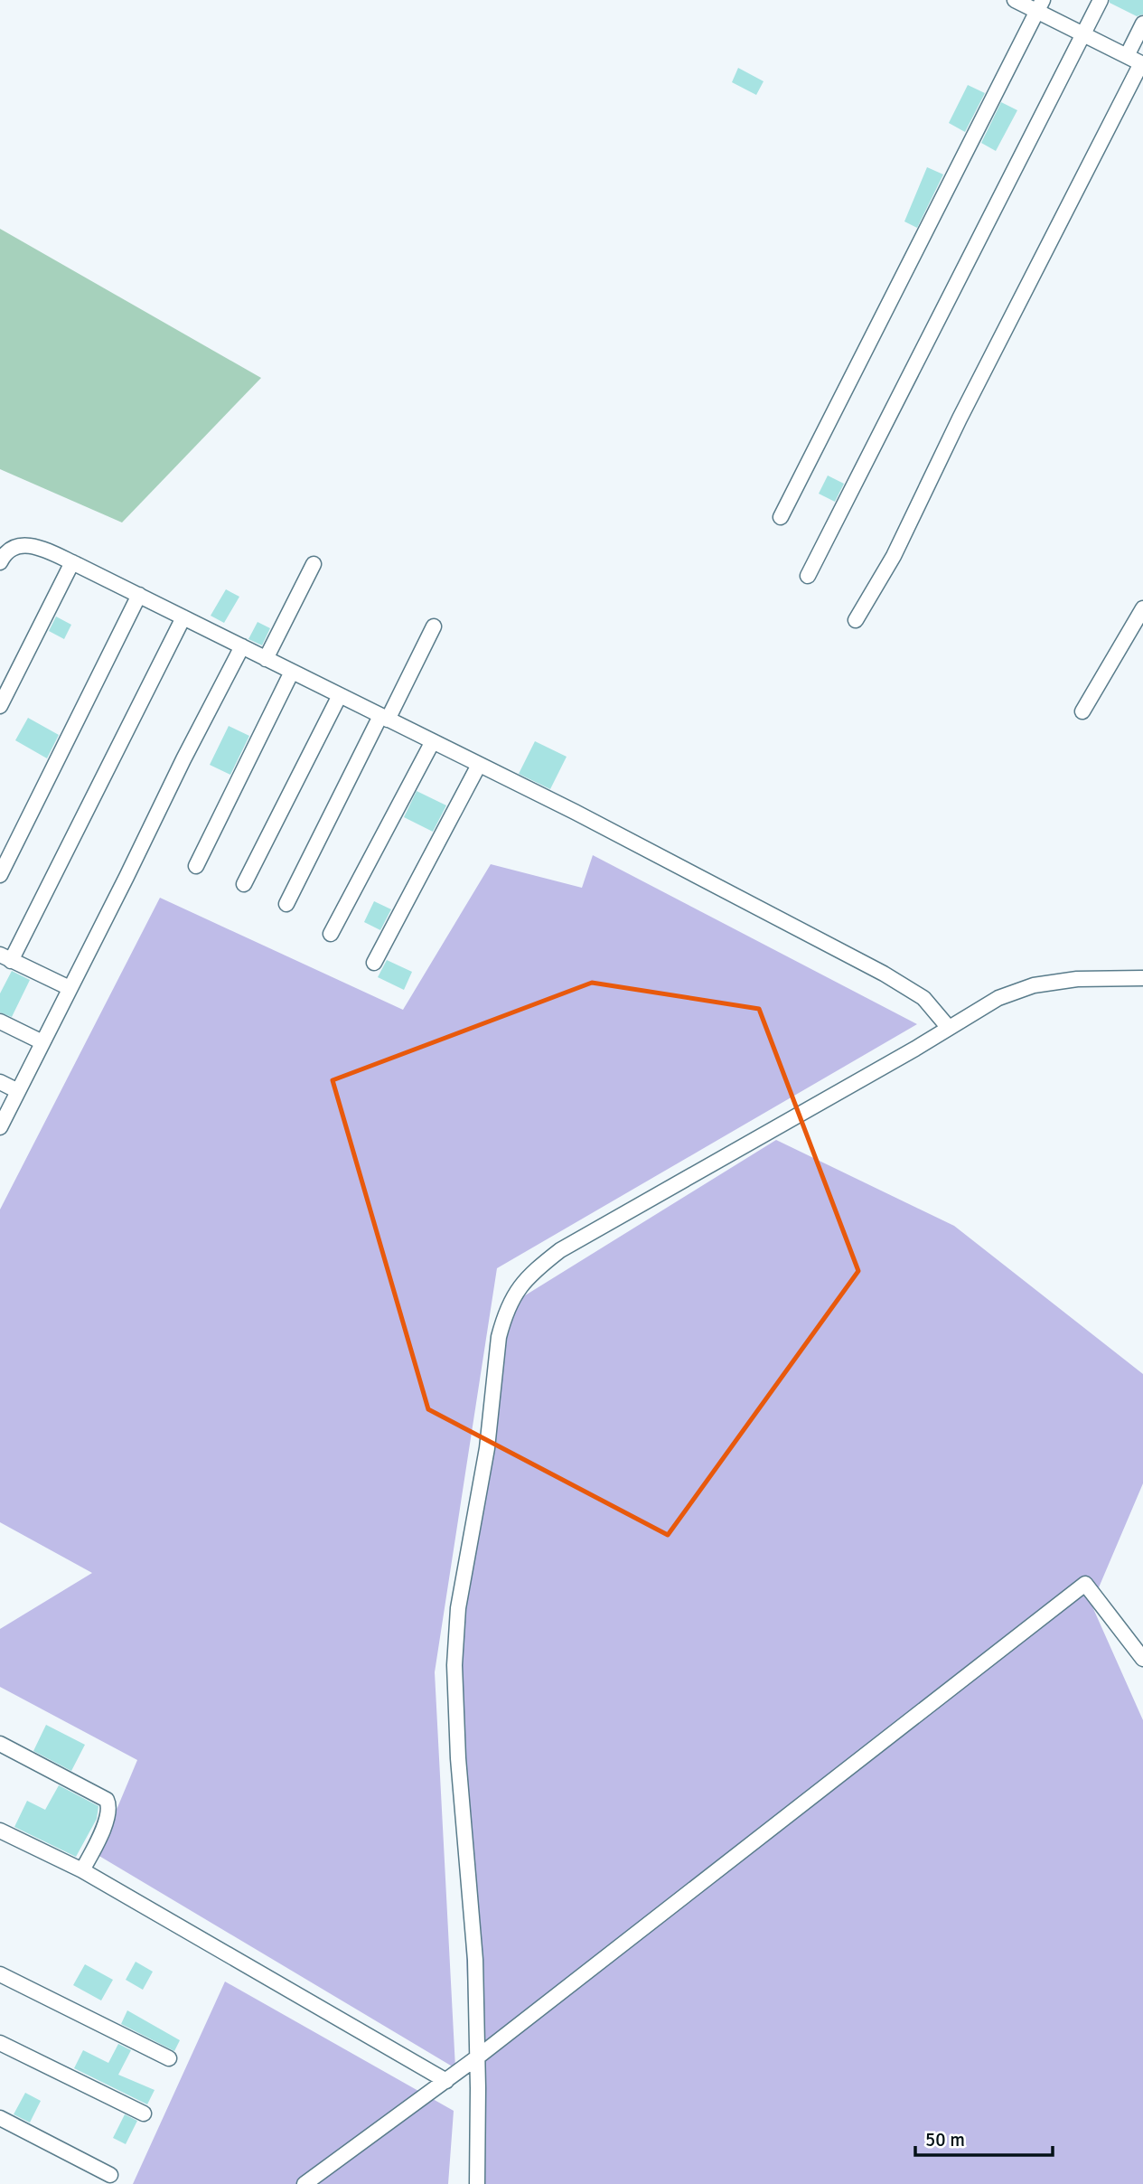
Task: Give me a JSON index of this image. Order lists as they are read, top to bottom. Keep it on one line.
{"scale_bar":"50 m"}
